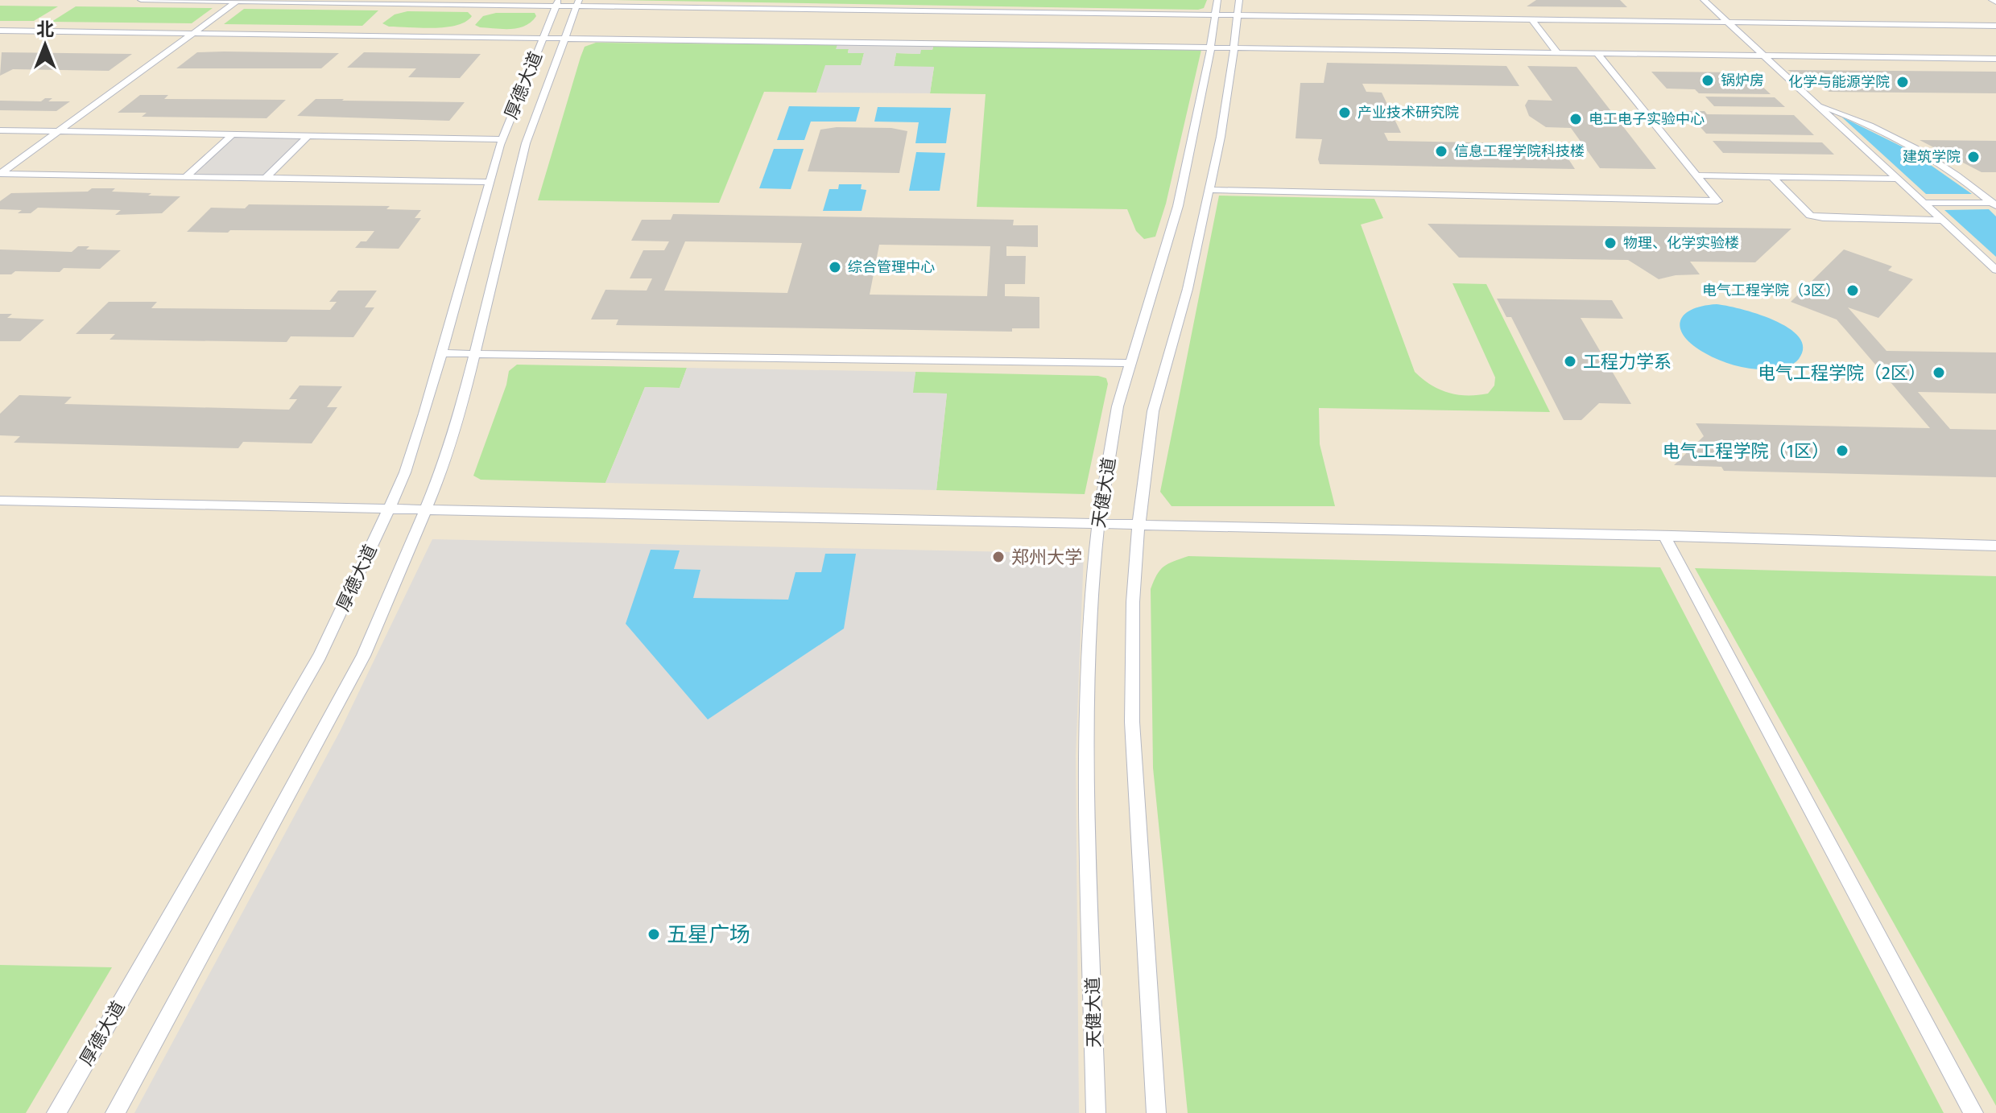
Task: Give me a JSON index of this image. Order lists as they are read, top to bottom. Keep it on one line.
{"streets":{"lane":["厚德大道","天健大道"]},"places":["锅炉房","化学与能源学院","产业技术研究院","电工电子实验中心","信息工程学院科技楼","建筑学院","物理、化学实验楼","综合管理中心","电气工程学院（3区）","工程力学系","电气工程学院（2区）","电气工程学院（1区）","郑州大学","五星广场"],"north":"top"}
